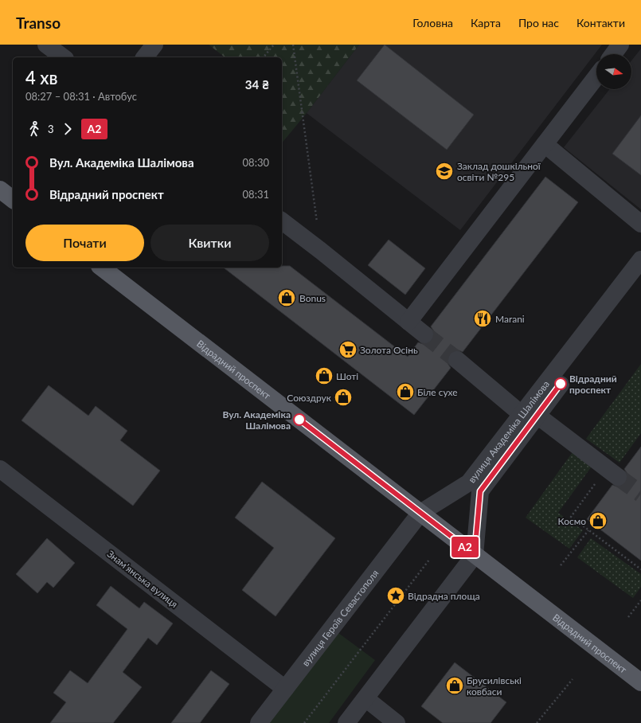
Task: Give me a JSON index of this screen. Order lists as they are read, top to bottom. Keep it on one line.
{"streets":{"main road":["Відрадний проспект"],"street":["вулиця Академіка Шалімова","Знамʼянська вулиця","вулиця Героїв Севастополя"]},"crossings":[["Відрадний проспект","вулиця Академіка Шалімова"],["Відрадний проспект","вулиця Героїв Севастополя"],["вулиця Академіка Шалімова","вулиця Героїв Севастополя"],["Знамʼянська вулиця","вулиця Героїв Севастополя"]],"places":{"school or university":["Заклад дошкільної освіти №295"],"shop":["Bonus","Шоті","Біле сухе","Союздрук","Космо","Брусилівські ковбаси"],"restaurant":["Marani"],"supermarket":["Золота Осінь"],"other":["Відрадний проспект","Вул. Академіка Шалімова"],"place":["Відрадна площа"]},"lines":["bus line А2"],"north":"right","page":{"header":"Transo","nav":["Головна","Карта","Про нас","Контакти"],"on_map":"А2","heading":["4 хв","08:27 – 08:31 · Автобус","34 ₴"],"legs":["3","А2"],"list":[{"name":"Вул. Академіка Шалімова","value":"08:30"},{"name":"Відрадний проспект","value":"08:31"}],"buttons":["Почати","Квитки"]}}
